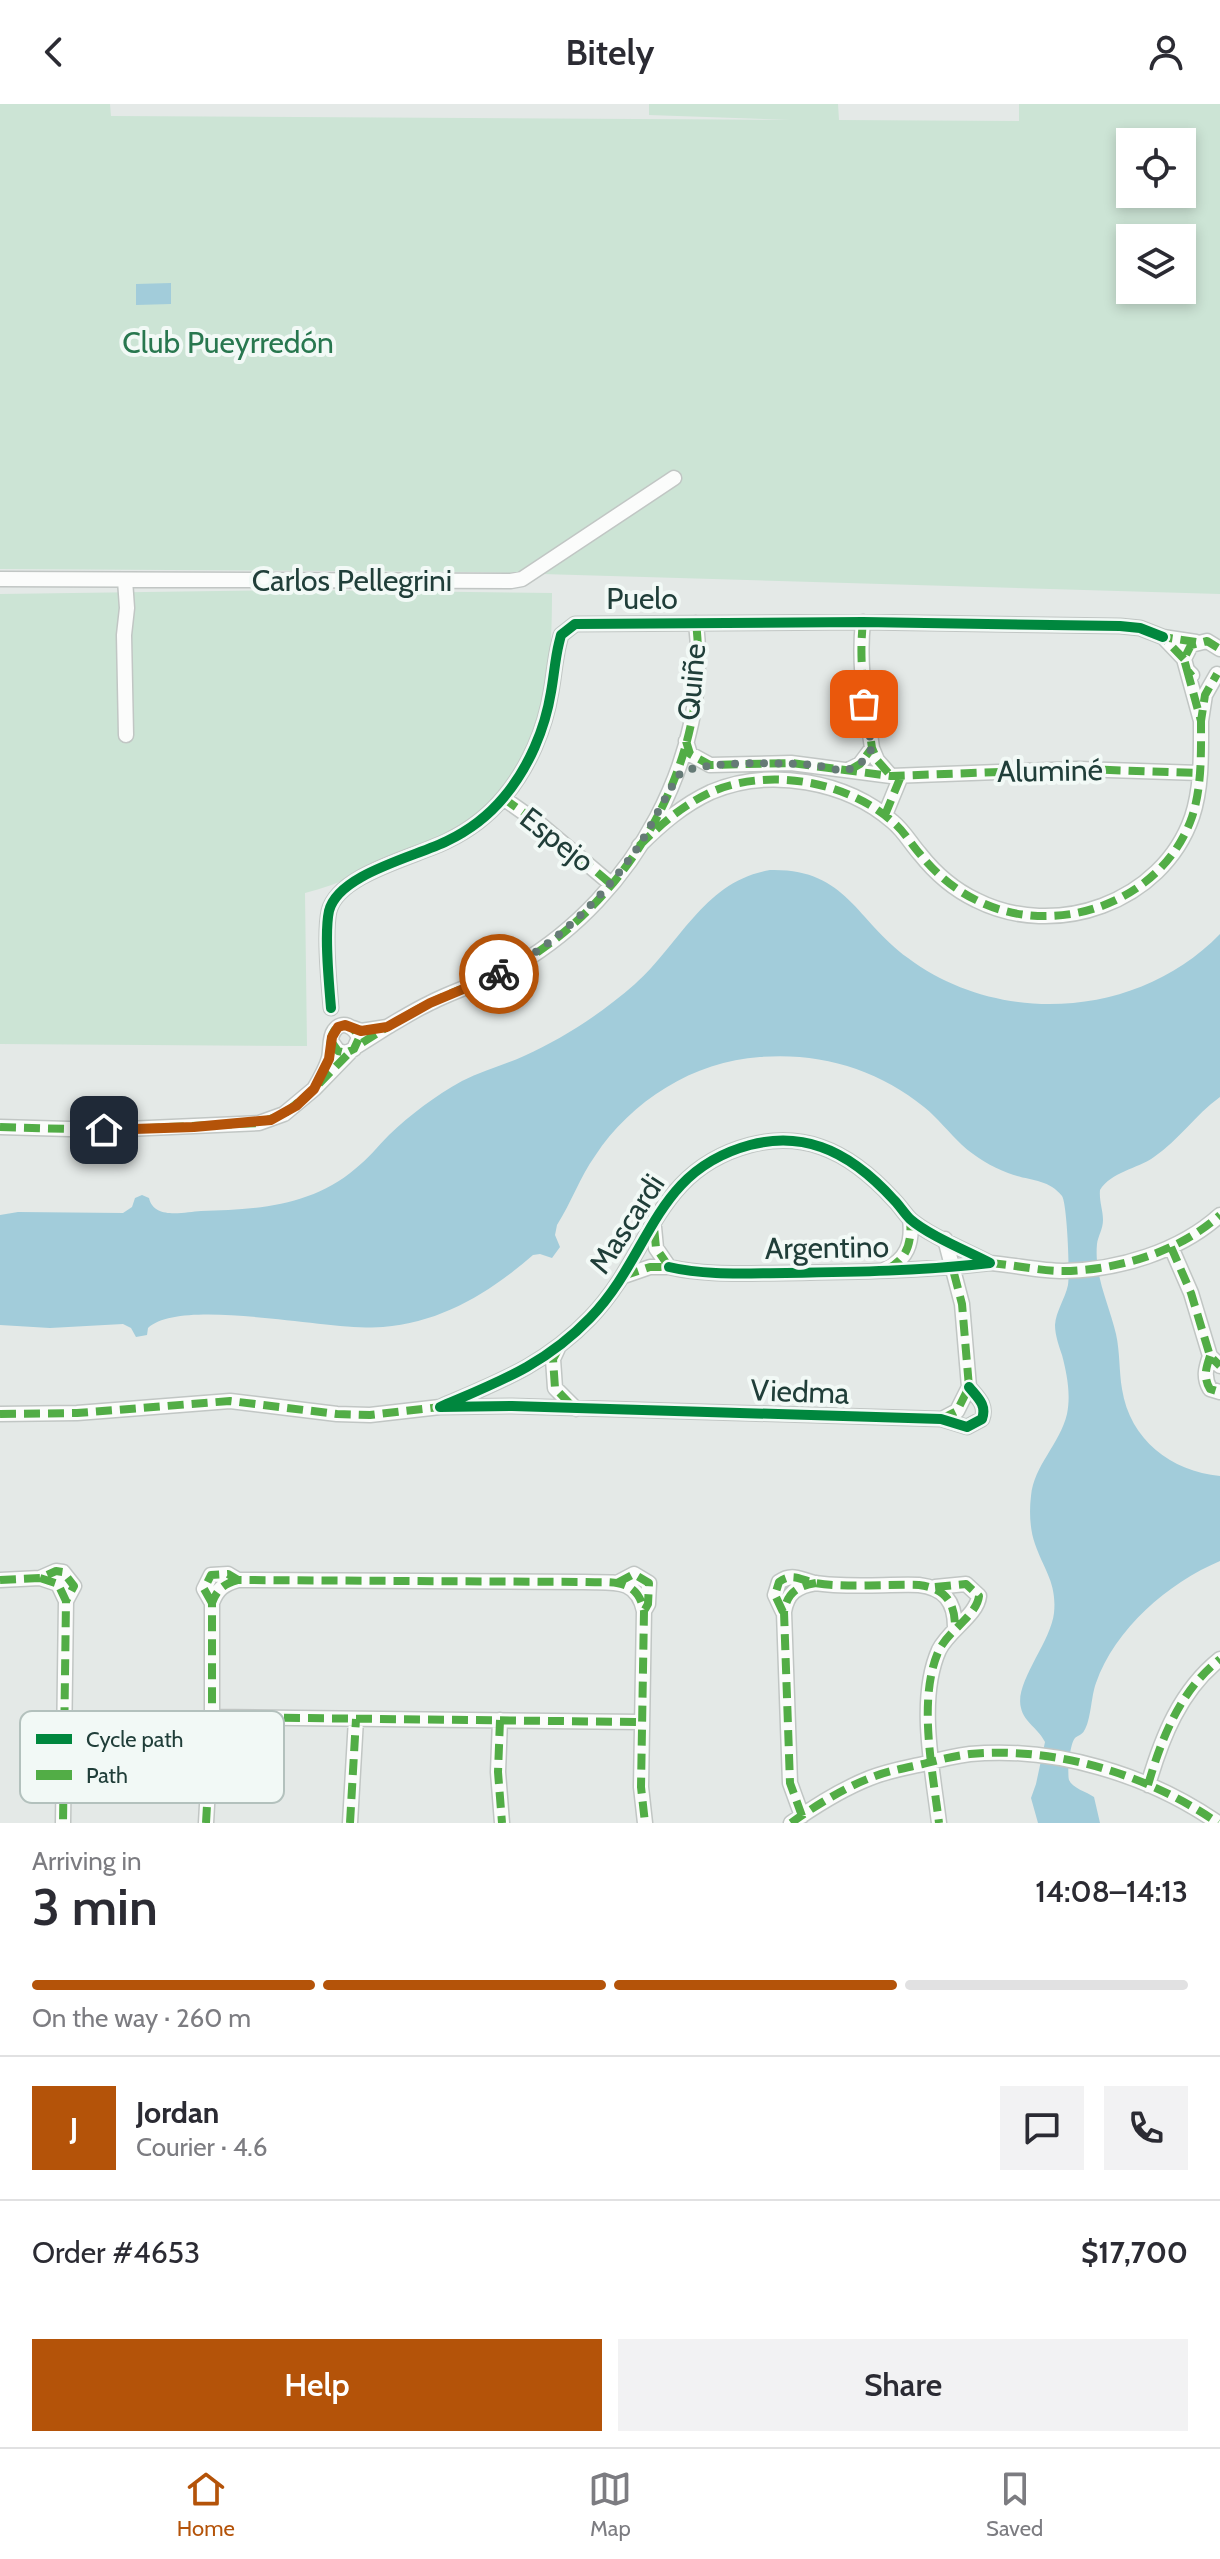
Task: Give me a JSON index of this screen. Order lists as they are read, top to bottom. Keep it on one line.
{"streets":{"street":["Carlos Pellegrini","Puelo","Quiñe","Aluminé","Espejo","Mascardi","Argentino","Viedma"]},"crossings":[["Puelo","Quiñe"],["Puelo","Espejo"],["Quiñe","Aluminé"],["Quiñe","Espejo"],["Mascardi","Argentino"],["Mascardi","Viedma"]],"parks":["Club Pueyrredón"],"legend":["Cycle path","Path"],"page":{"header":"Bitely","heading":["3 min","Arriving in","14:08–14:13"],"panel":["Jordan","Courier · 4.6","Order #4653","$17,700"],"bar":"On the way · 260 m","round":"J","buttons":["Help","Share"],"tabs":["Home","Map","Saved"]}}
